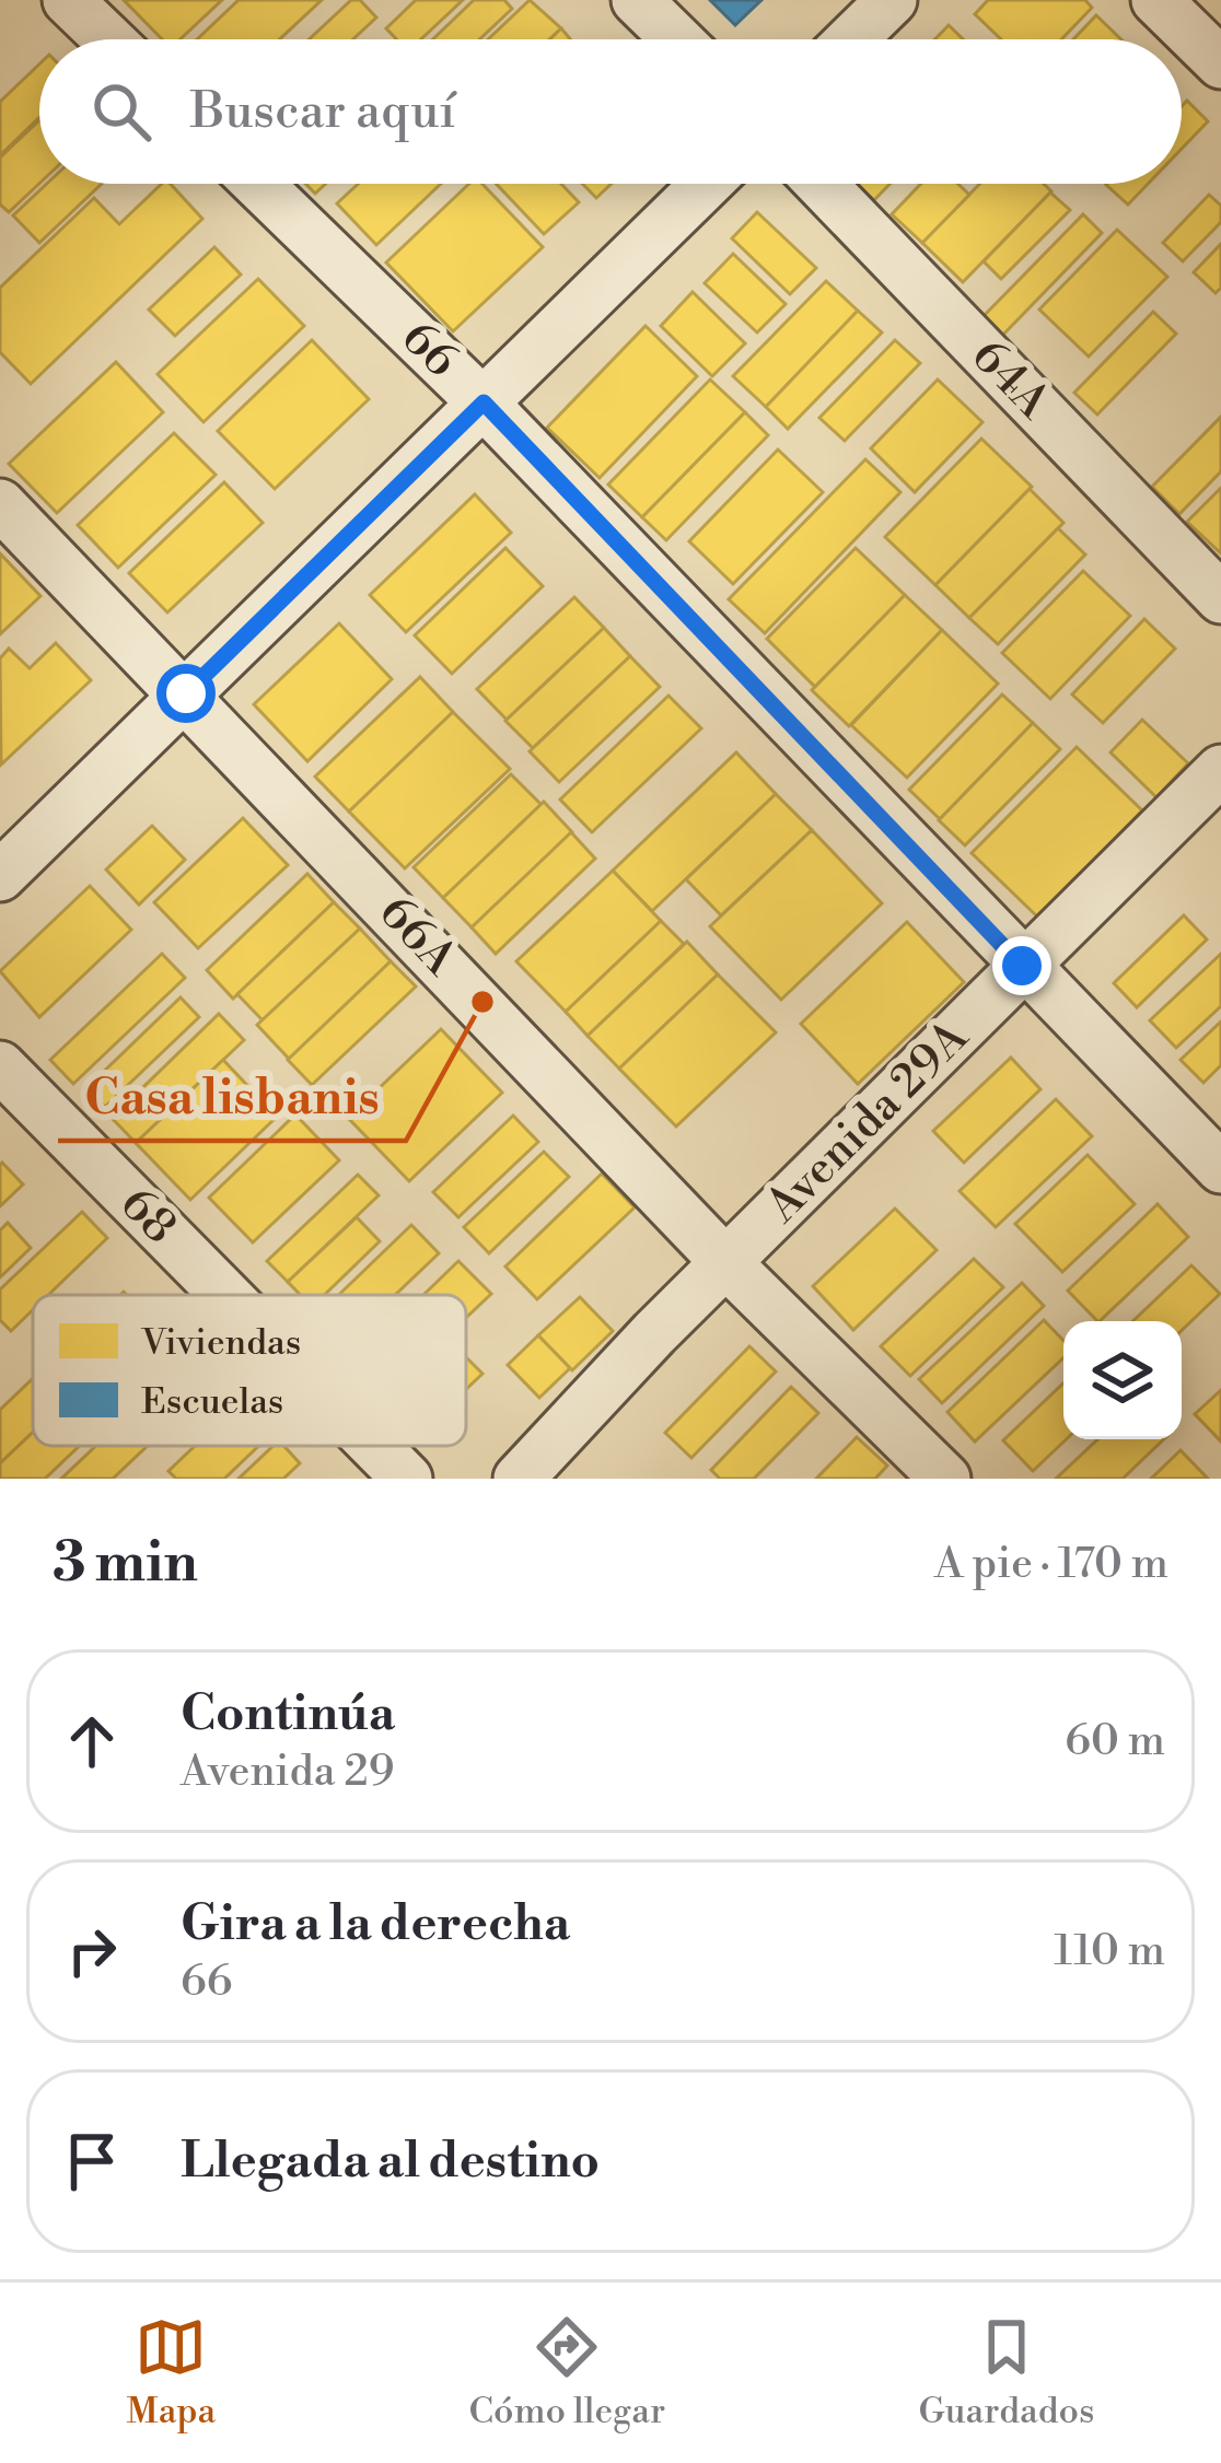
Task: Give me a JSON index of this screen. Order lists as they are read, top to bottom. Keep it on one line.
{"streets":{"street":["66","64A","66A","Avenida 29A","68"]},"crossings":[["66","Avenida 29A"],["66A","Avenida 29A"]],"places":["Casa lisbanis"],"legend":["Viviendas","Escuelas"],"page":{"search":"Buscar aquí","heading":["3 min","A pie · 170 m"],"list":[["Continúa","Avenida 29","60 m"],["Gira a la derecha","66","110 m"],"Llegada al destino"],"nav":["Mapa","Cómo llegar","Guardados"]}}
